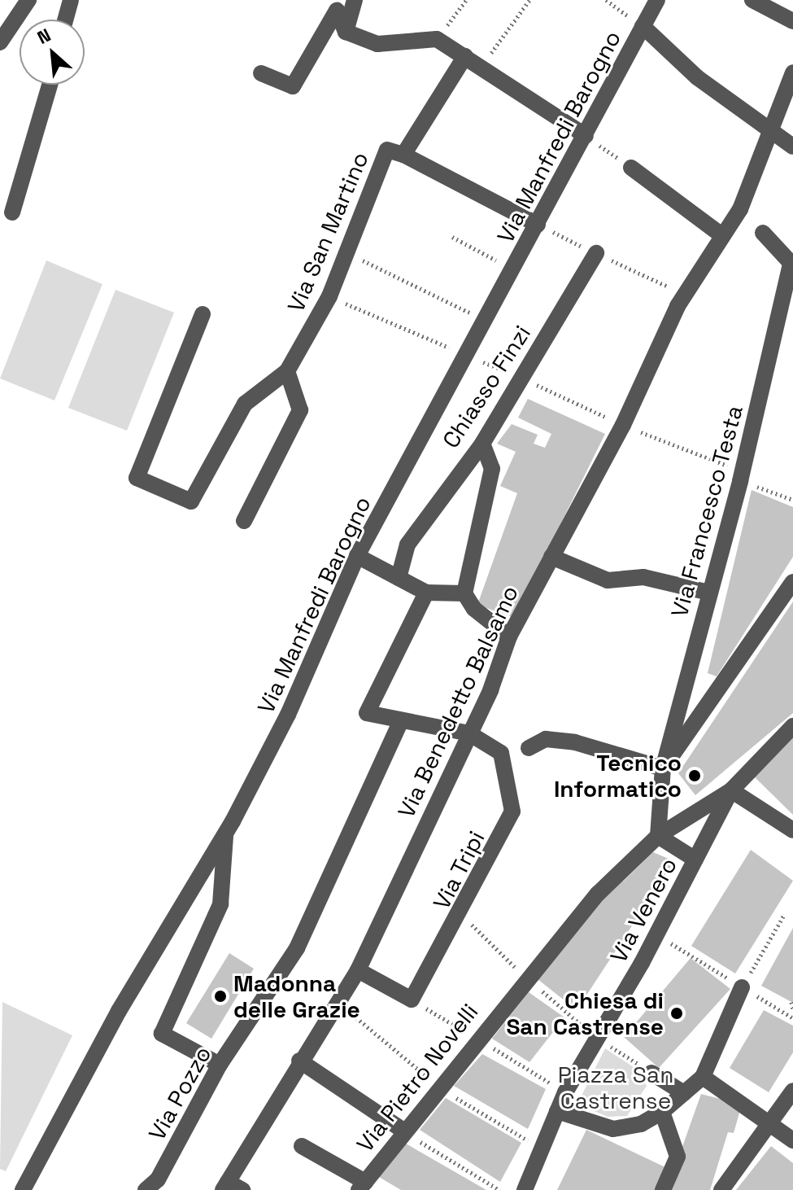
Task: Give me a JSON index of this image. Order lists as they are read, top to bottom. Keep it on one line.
{"streets":{"street":["Via Manfredi Barogno","Via San Martino","Chiasso Finzi","Via Francesco Testa","Via Benedetto Balsamo","Via Tripi","Via Venero","Via Pietro Novelli","Via Pozzo"]},"crossings":[["Via Francesco Testa","Via Pietro Novelli"],["Via Benedetto Balsamo","Via Tripi"],["Via Venero","Via Pietro Novelli"]],"parks":["Piazza San Castrense"],"places":["Tecnico Informatico","Madonna delle Grazie","Chiesa di San Castrense"],"north":"top left"}
